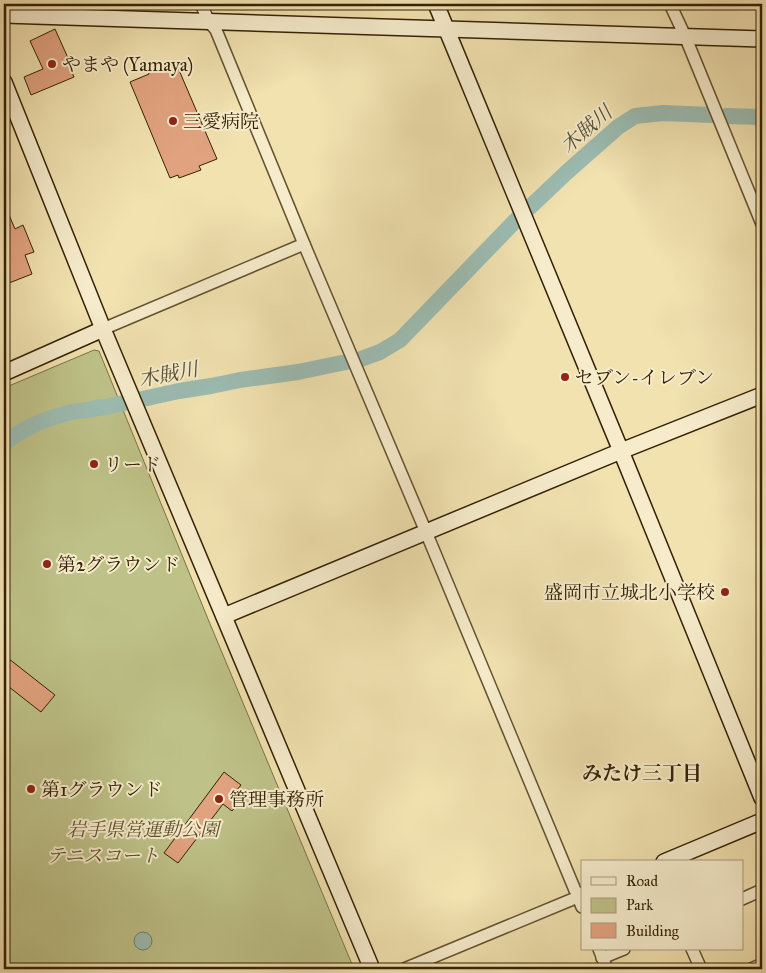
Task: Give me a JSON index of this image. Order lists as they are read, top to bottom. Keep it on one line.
{"districts":["みたけ三丁目"],"water":["木賊川"],"parks":["岩手県営運動公園","テニスコート"],"places":["やまや (Yamaya)","三愛病院","セブン-イレブン","リード","第2グラウンド","盛岡市立城北小学校","第1グラウンド","管理事務所"],"legend":["Road","Park","Building"]}
